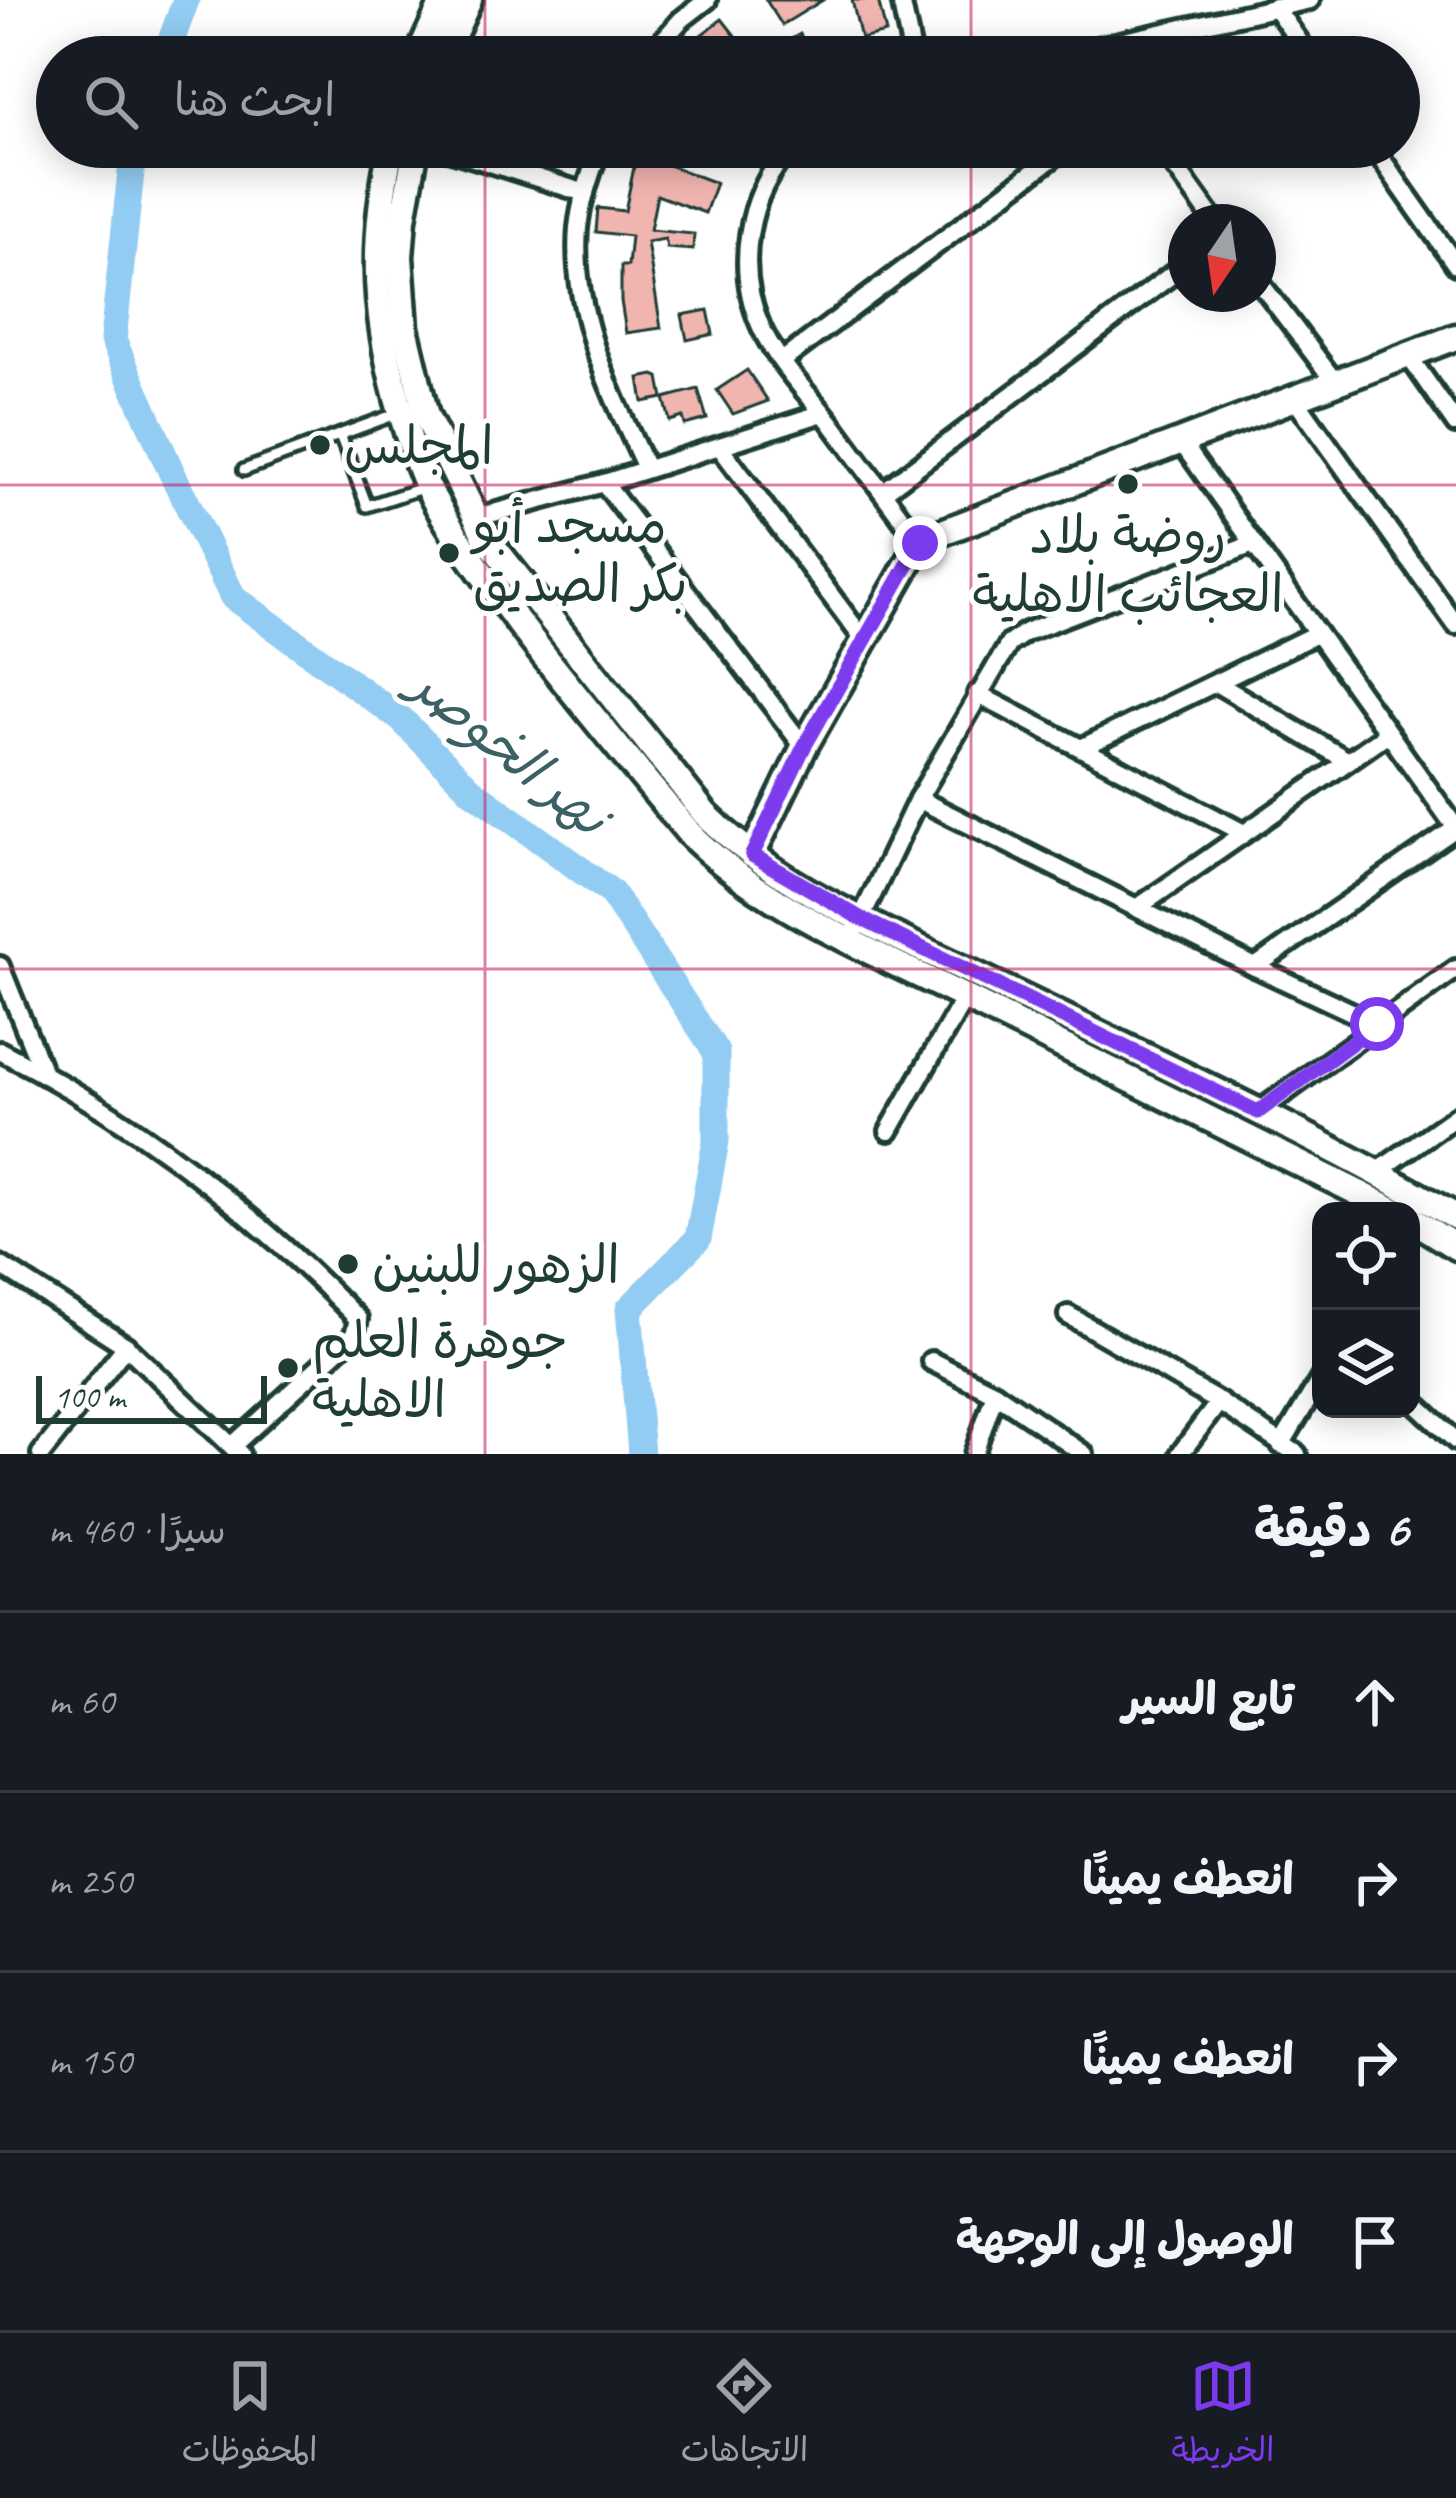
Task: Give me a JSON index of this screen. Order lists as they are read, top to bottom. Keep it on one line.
{"water":["نهر الخوصر"],"places":["المجلس","روضة بلاد العجائب الاهلية","مسجد أبو بكر الصديق","الزهور للبنين","جوهرة العلم الاهلية"],"scale_bar":"100 m","north":"bottom","page":{"search":"ابحث هنا","scale":"100 m","heading":["6 دقيقة","سيرًا · 460 m"],"list":[["تابع السير","60 m"],["انعطف يمينًا","250 m"],["انعطف يمينًا","150 m"],"الوصول إلى الوجهة"],"nav":["الخريطة","الاتجاهات","المحفوظات"]}}
